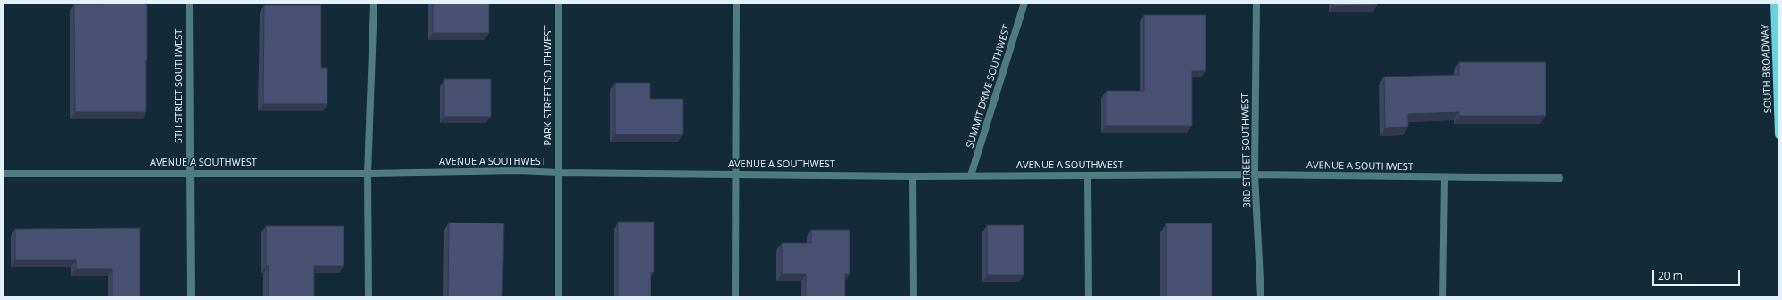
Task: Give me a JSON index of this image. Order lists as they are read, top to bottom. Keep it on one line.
{"streets":{"main road":["SOUTH BROADWAY"],"street":["PARK STREET SOUTHWEST","5TH STREET SOUTHWEST","SUMMIT DRIVE SOUTHWEST","3RD STREET SOUTHWEST","AVENUE A SOUTHWEST"]},"crossings":[["PARK STREET SOUTHWEST","AVENUE A SOUTHWEST"],["5TH STREET SOUTHWEST","AVENUE A SOUTHWEST"],["SUMMIT DRIVE SOUTHWEST","AVENUE A SOUTHWEST"],["3RD STREET SOUTHWEST","AVENUE A SOUTHWEST"]],"scale_bar":"20 m"}
